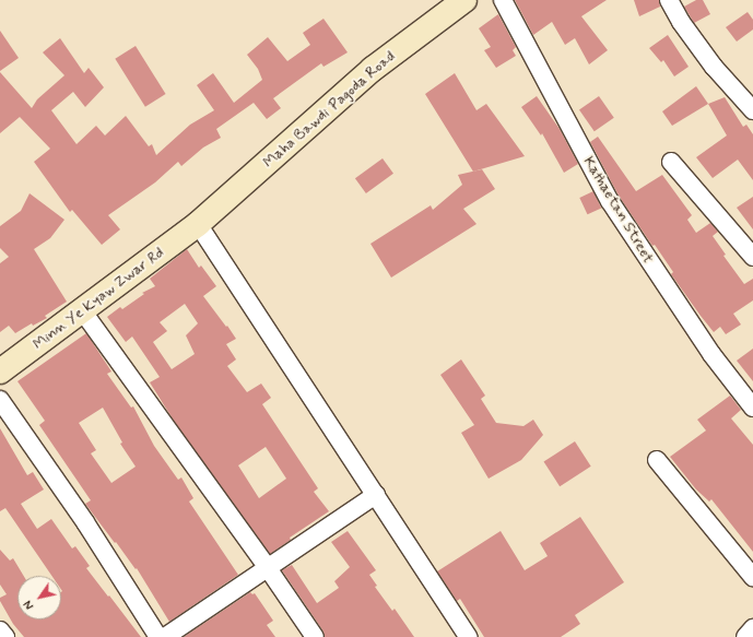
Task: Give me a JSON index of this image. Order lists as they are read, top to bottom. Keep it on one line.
{"streets":{"street":["Maha Bawdi Pagoda Road","Kathaetan Street","Minn Ye Kyaw Zwar Rd"]},"crossings":[["Maha Bawdi Pagoda Road","Minn Ye Kyaw Zwar Rd"]],"north":"bottom left"}
